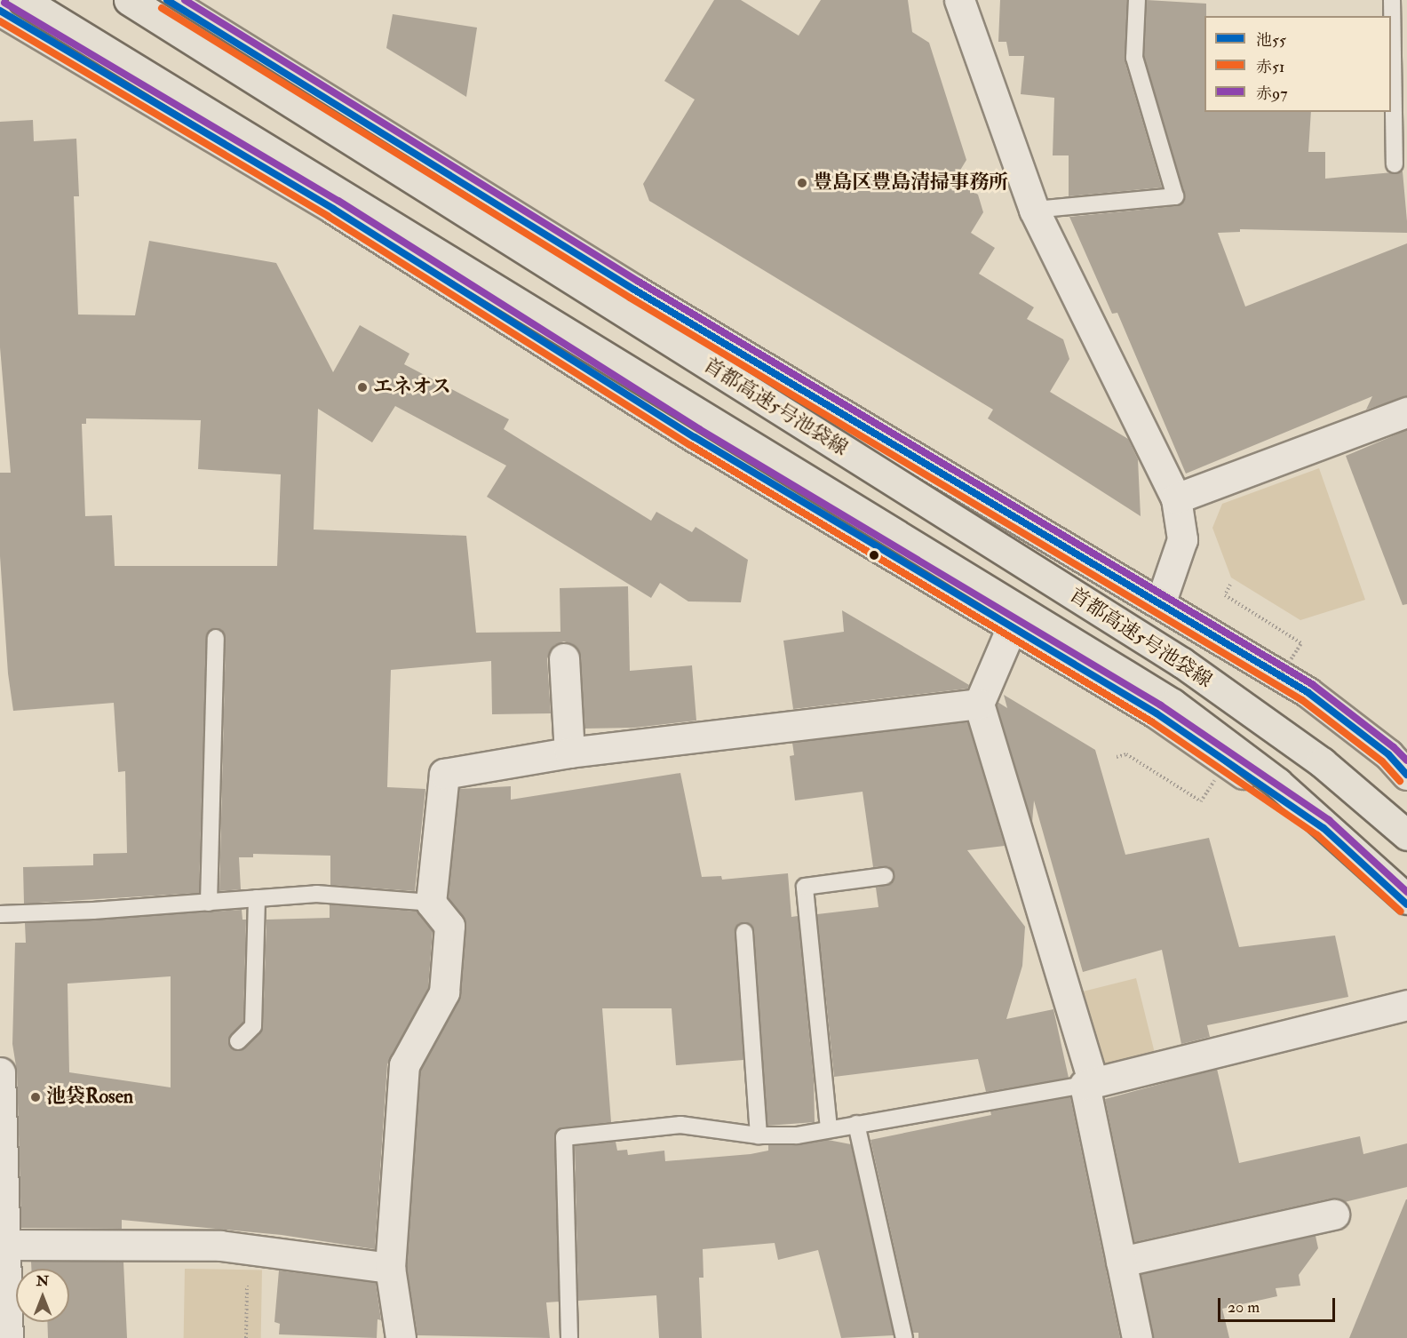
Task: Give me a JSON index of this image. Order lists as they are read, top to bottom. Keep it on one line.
{"streets":{"highway":["首都高速5号池袋線"]},"places":["豊島区豊島清掃事務所","エネオス","池袋Rosen"],"lines":["transit line 池55","transit line 赤97","transit line 赤51"],"legend":["池55","赤51","赤97"],"scale_bar":"20 m","north":"top"}
